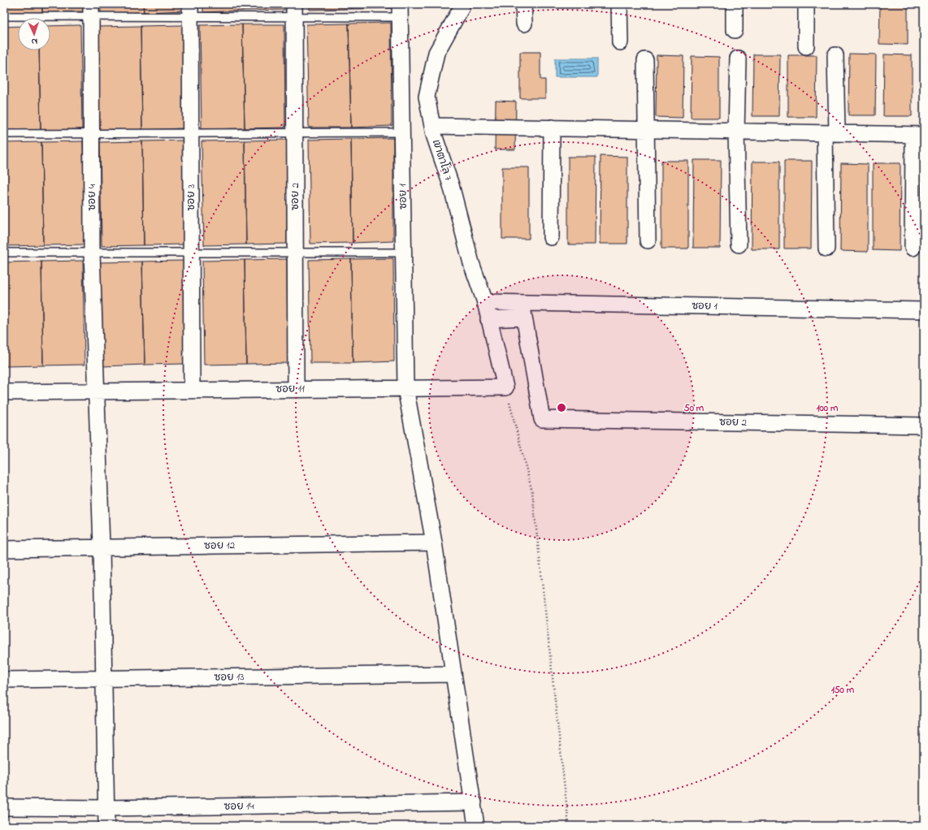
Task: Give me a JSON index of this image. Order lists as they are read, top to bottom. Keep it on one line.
{"streets":{"street":["เขาตาโล 7","ซอย 2","ซอย 1","ซอย 4","ซอย 3","ซอย 11","ซอย 12","ซอย 13","ซอย 14"]},"crossings":[["เขาตาโล 7","ซอย 1"],["ซอย 2","ซอย 1"],["ซอย 2","ซอย 11"],["ซอย 1","ซอย 11"],["ซอย 1","ซอย 12"],["ซอย 1","ซอย 13"],["ซอย 1","ซอย 14"],["ซอย 4","ซอย 11"],["ซอย 4","ซอย 12"],["ซอย 4","ซอย 13"],["ซอย 4","ซอย 14"],["ซอย 3","ซอย 11"]],"north":"bottom","rings":["50 m","100 m","150 m"]}
